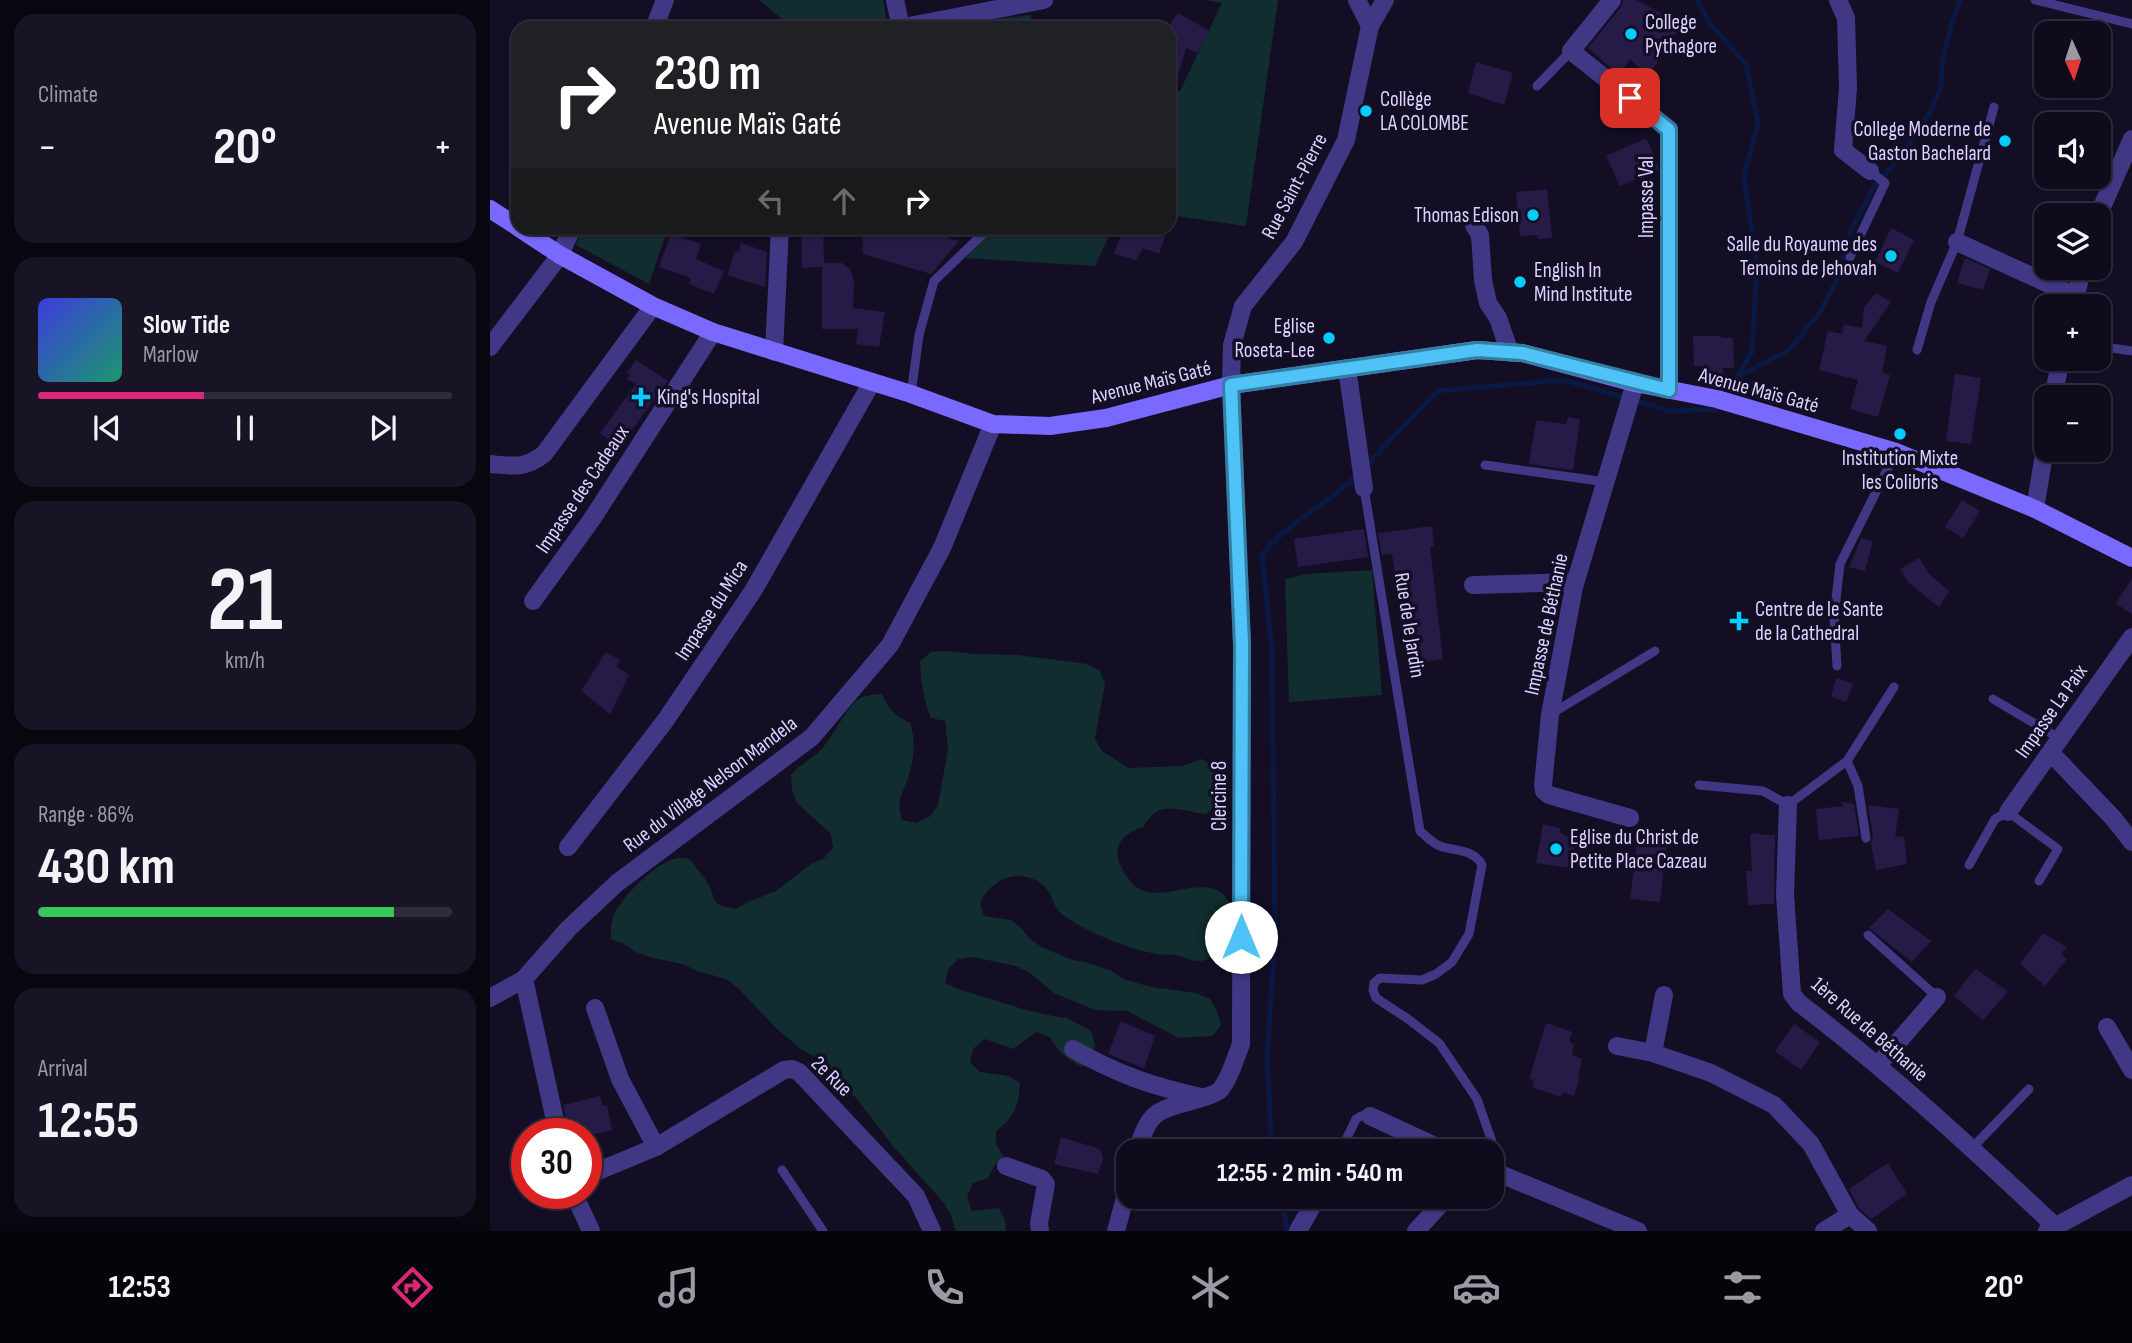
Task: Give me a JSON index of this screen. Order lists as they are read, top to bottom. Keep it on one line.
{"streets":{"street":["Rue Saint-Pierre","Impasse Val","Avenue Maïs Gaté","Impasse des Cadeaux","Impasse du Mica","Impasse de Béthanie","Rue de le Jardin","Impasse La Paix","Rue du Village Nelson Mandela","Clercine 8","1ère Rue de Béthanie","2e Rue"]},"crossings":[["Rue Saint-Pierre","Avenue Maïs Gaté"],["Rue Saint-Pierre","Clercine 8"],["Impasse Val","Avenue Maïs Gaté"],["Avenue Maïs Gaté","Impasse des Cadeaux"],["Avenue Maïs Gaté","Impasse du Mica"],["Avenue Maïs Gaté","Impasse de Béthanie"],["Avenue Maïs Gaté","Rue de le Jardin"],["Avenue Maïs Gaté","Rue du Village Nelson Mandela"],["Avenue Maïs Gaté","Clercine 8"]],"places":{"other":["College Pythagore","Collège LA COLOMBE","College Moderne de Gaston Bachelard","Thomas Edison","Salle du Royaume des Temoins de Jehovah","English In Mind Institute","Eglise Roseta-Lee","Institution Mixte les Colibris","Eglise du Christ de Petite Place Cazeau"],"health":["King's Hospital","Centre de le Sante de la Cathedral"]},"north":"bottom","page":{"tile":["Climate",["21","km/h"],["Range · 86%","430 km"],["Arrival","12:55"]],"map_buttons":["+","−"],"turn":["230 m","Avenue Maïs Gaté"],"heat":["−","20°","+"],"song":["Slow Tide","Marlow"],"limit":"30","trip":"12:55 · 2 min · 540 m","tabs":["12:53","20°"]}}
